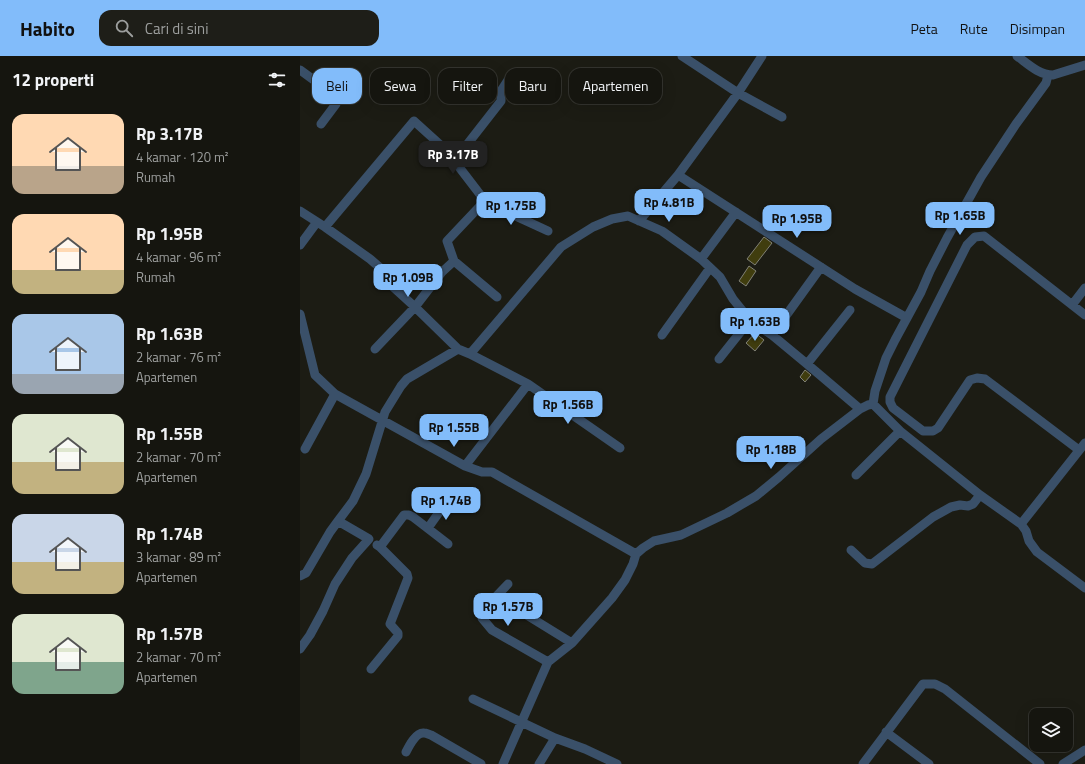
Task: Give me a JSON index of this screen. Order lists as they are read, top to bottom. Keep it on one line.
{"page":{"header":"Habito","search":"Cari di sini","nav":["Peta","Rute","Disimpan"],"heading":"12 properti","chip":["Beli","Sewa","Filter","Baru","Apartemen"],"list":[{"name":"Rp 3.17B","note":"4 kamar · 120 m² · Rumah"},{"name":"Rp 1.95B","note":"4 kamar · 96 m² · Rumah"},{"name":"Rp 1.63B","note":"2 kamar · 76 m² · Apartemen"},{"name":"Rp 1.55B","note":"2 kamar · 70 m² · Apartemen"},{"name":"Rp 1.74B","note":"3 kamar · 89 m² · Apartemen"},{"name":"Rp 1.57B","note":"2 kamar · 70 m² · Apartemen"}],"price":["Rp 3.17B","Rp 4.81B","Rp 1.75B","Rp 1.65B","Rp 1.95B","Rp 1.09B","Rp 1.63B","Rp 1.56B","Rp 1.55B","Rp 1.18B","Rp 1.74B","Rp 1.57B"]}}
